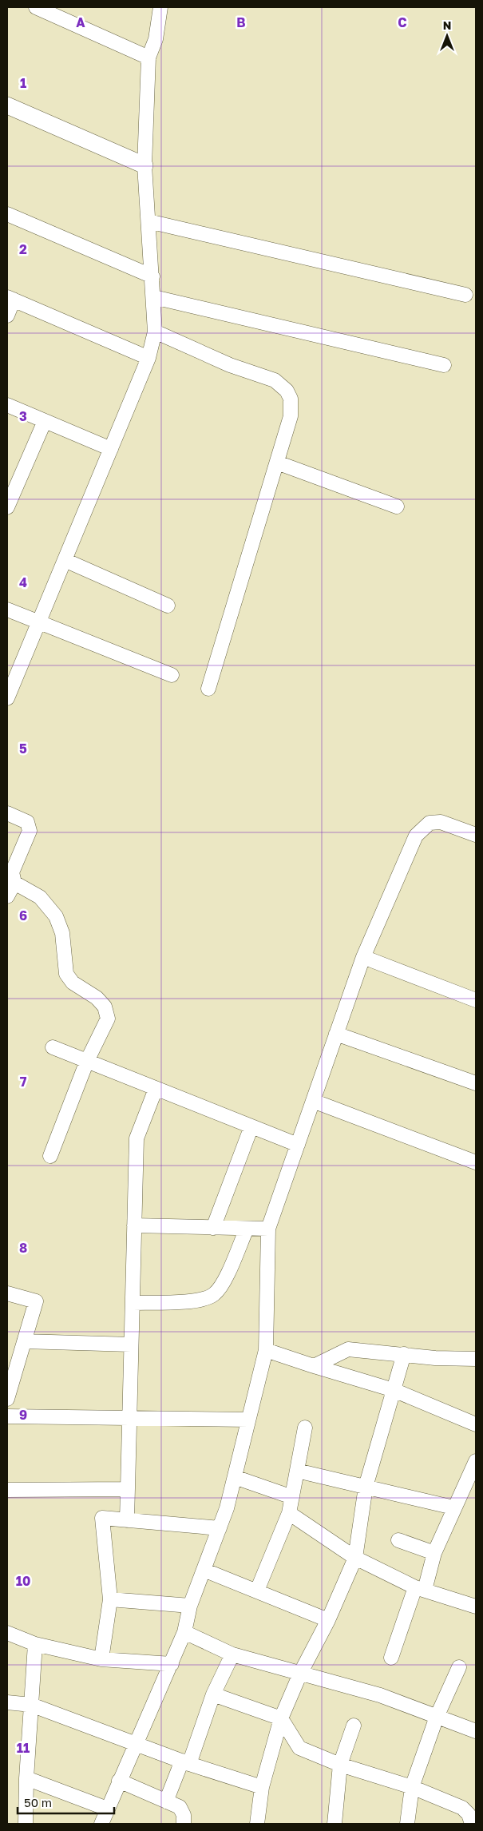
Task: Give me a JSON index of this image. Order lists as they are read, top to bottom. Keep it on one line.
{"scale_bar":"50 m","north":"top","grid":{"columns":["A","B","C"],"rows":["1","2","3","4","5","6","7","8","9","10","11"]}}
